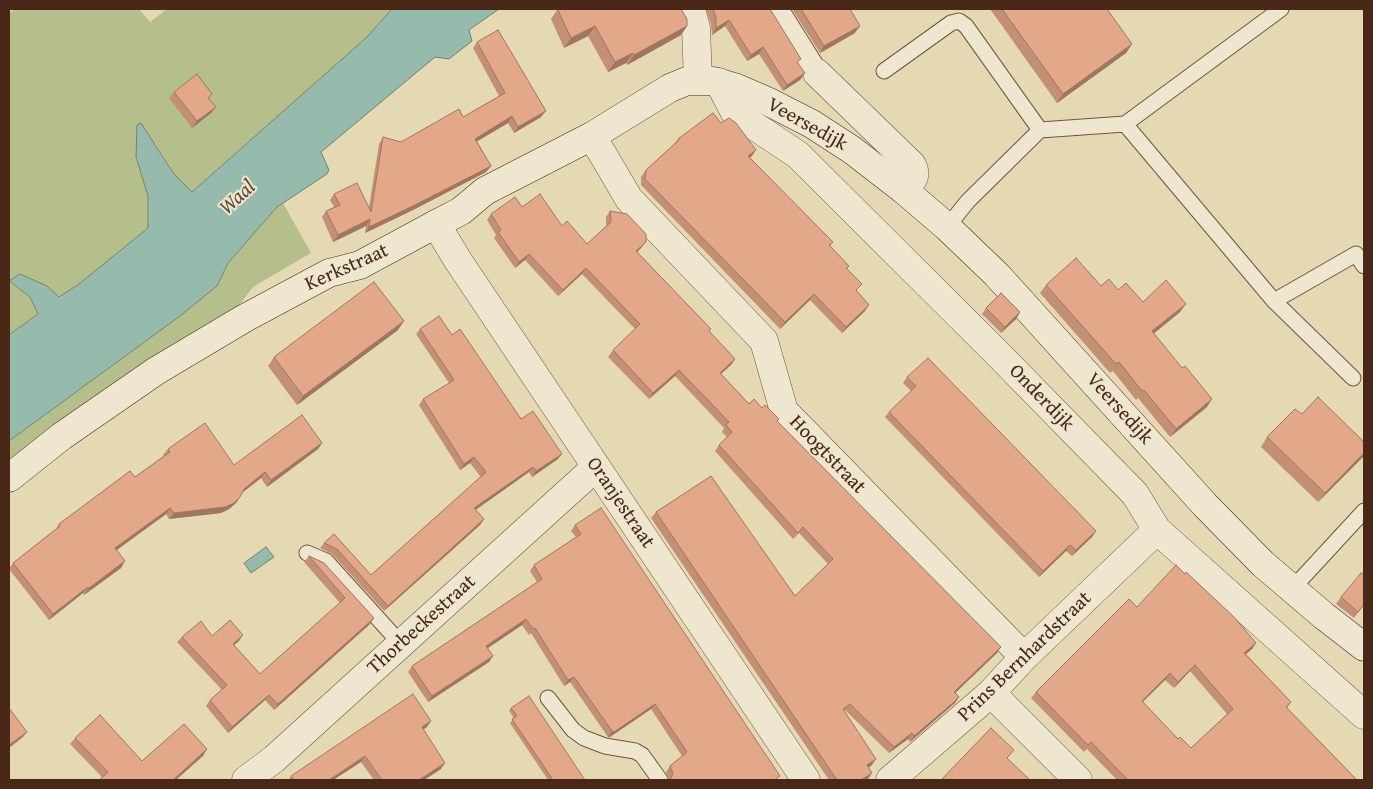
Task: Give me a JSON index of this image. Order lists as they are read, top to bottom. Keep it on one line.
{"streets":{"street":["Veersedijk","Kerkstraat","Onderdijk","Hoogtstraat","Oranjestraat","Thorbeckestraat","Prins Bernhardstraat"]},"crossings":[["Veersedijk","Kerkstraat"],["Veersedijk","Onderdijk"],["Kerkstraat","Onderdijk"],["Kerkstraat","Hoogtstraat"],["Kerkstraat","Oranjestraat"],["Onderdijk","Prins Bernhardstraat"],["Hoogtstraat","Prins Bernhardstraat"],["Oranjestraat","Thorbeckestraat"]],"water":["Waal"]}
